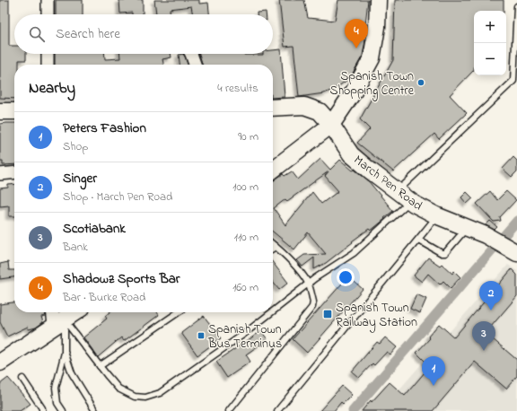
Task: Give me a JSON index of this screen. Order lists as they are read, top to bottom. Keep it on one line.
{"streets":{"street":["March Pen Road"]},"places":{"other":["Spanish Town Shopping Centre"],"transit":["Spanish Town Railway Station","Spanish Town Bus Terminus"]},"page":{"map_buttons":["+","−"],"search":"Search here","pins":["4","2","3","1"],"heading":["Nearby","4 results"],"list":[{"mark":"1","name":"Peters Fashion","note":"Shop","value":"90 m"},{"mark":"2","name":"Singer","note":"Shop · March Pen Road","value":"100 m"},{"mark":"3","name":"Scotiabank","note":"Bank","value":"110 m"},{"mark":"4","name":"Shadowz Sports Bar","note":"Bar · Burke Road","value":"160 m"}]}}
